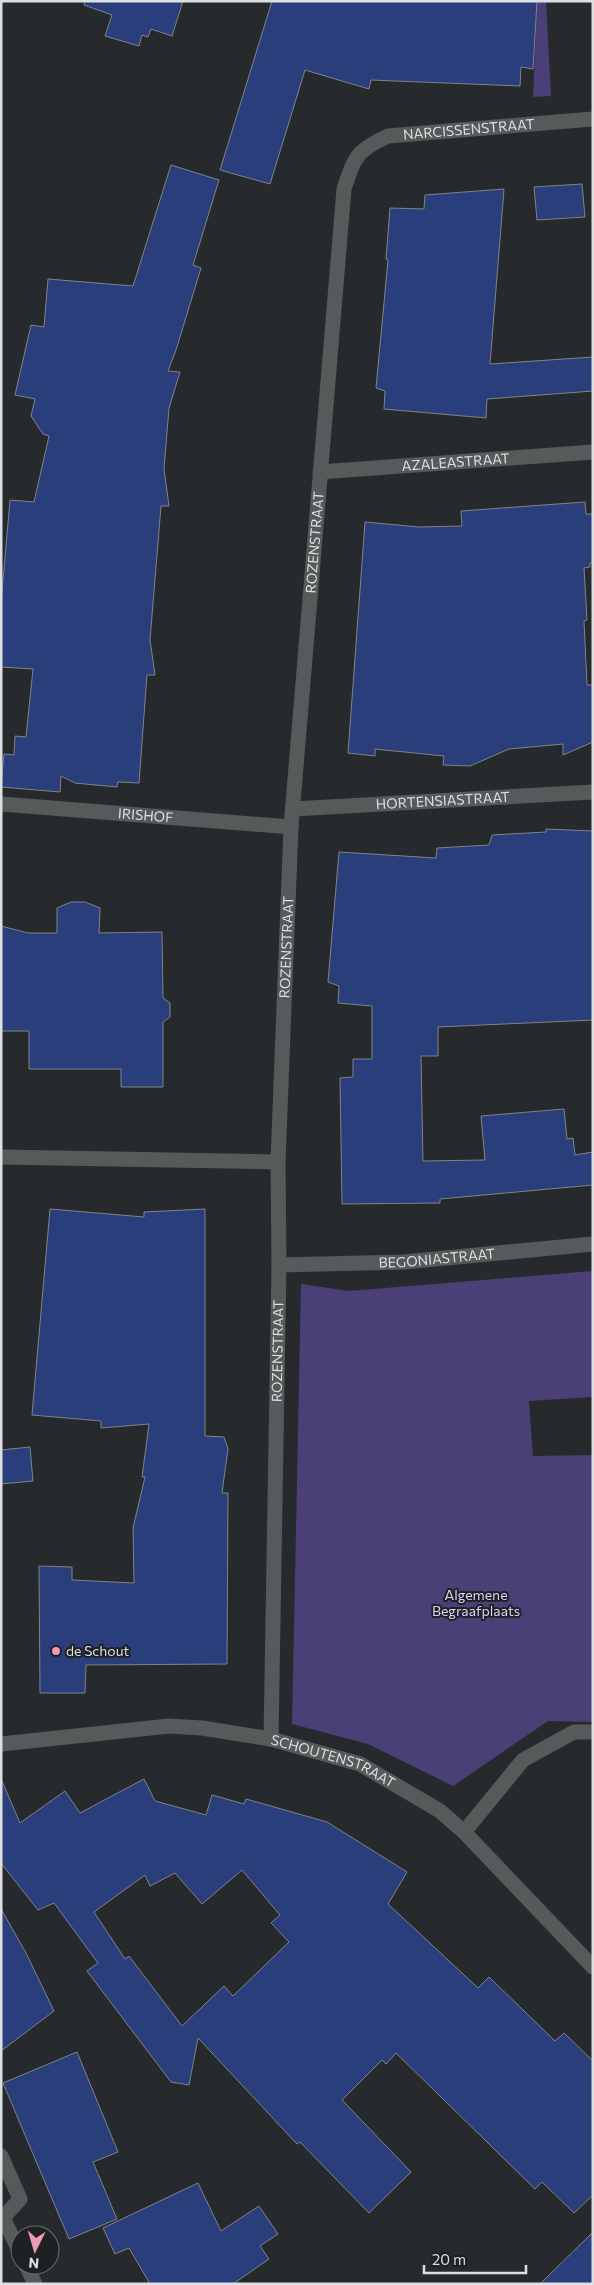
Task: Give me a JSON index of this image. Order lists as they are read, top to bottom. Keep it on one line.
{"streets":{"street":["NARCISSENSTRAAT","AZALEASTRAAT","ROZENSTRAAT","HORTENSIASTRAAT","IRISHOF","BEGONIASTRAAT","SCHOUTENSTRAAT"]},"crossings":[["NARCISSENSTRAAT","ROZENSTRAAT"],["AZALEASTRAAT","ROZENSTRAAT"],["ROZENSTRAAT","HORTENSIASTRAAT"],["ROZENSTRAAT","IRISHOF"],["ROZENSTRAAT","BEGONIASTRAAT"],["ROZENSTRAAT","SCHOUTENSTRAAT"]],"parks":["Algemene Begraafplaats"],"places":["de Schout"],"scale_bar":"20 m","north":"bottom"}
